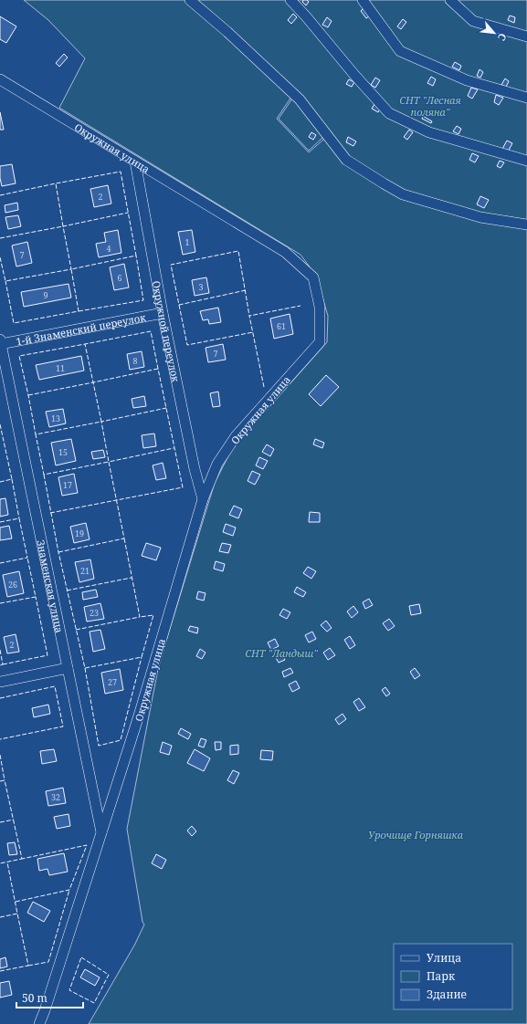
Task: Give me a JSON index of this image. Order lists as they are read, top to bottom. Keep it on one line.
{"streets":{"street":["Окружная улица","1-й Знаменский переулок","Окружной переулок","Знаменская улица"]},"crossings":[["Окружная улица","Окружной переулок"],["Окружная улица","Знаменская улица"],["1-й Знаменский переулок","Окружной переулок"],["1-й Знаменский переулок","Знаменская улица"]],"parks":["СНТ \"Лесная поляна\"","СНТ \"Ландыш\"","Урочище Горняшка"],"house_numbers":["2","1","4","7","6","3","9","61","7","8","11","13","15","17","19","21","26","23","2","27","32"],"legend":["Улица","Парк","Здание"],"scale_bar":"50 m","north":"bottom right"}
